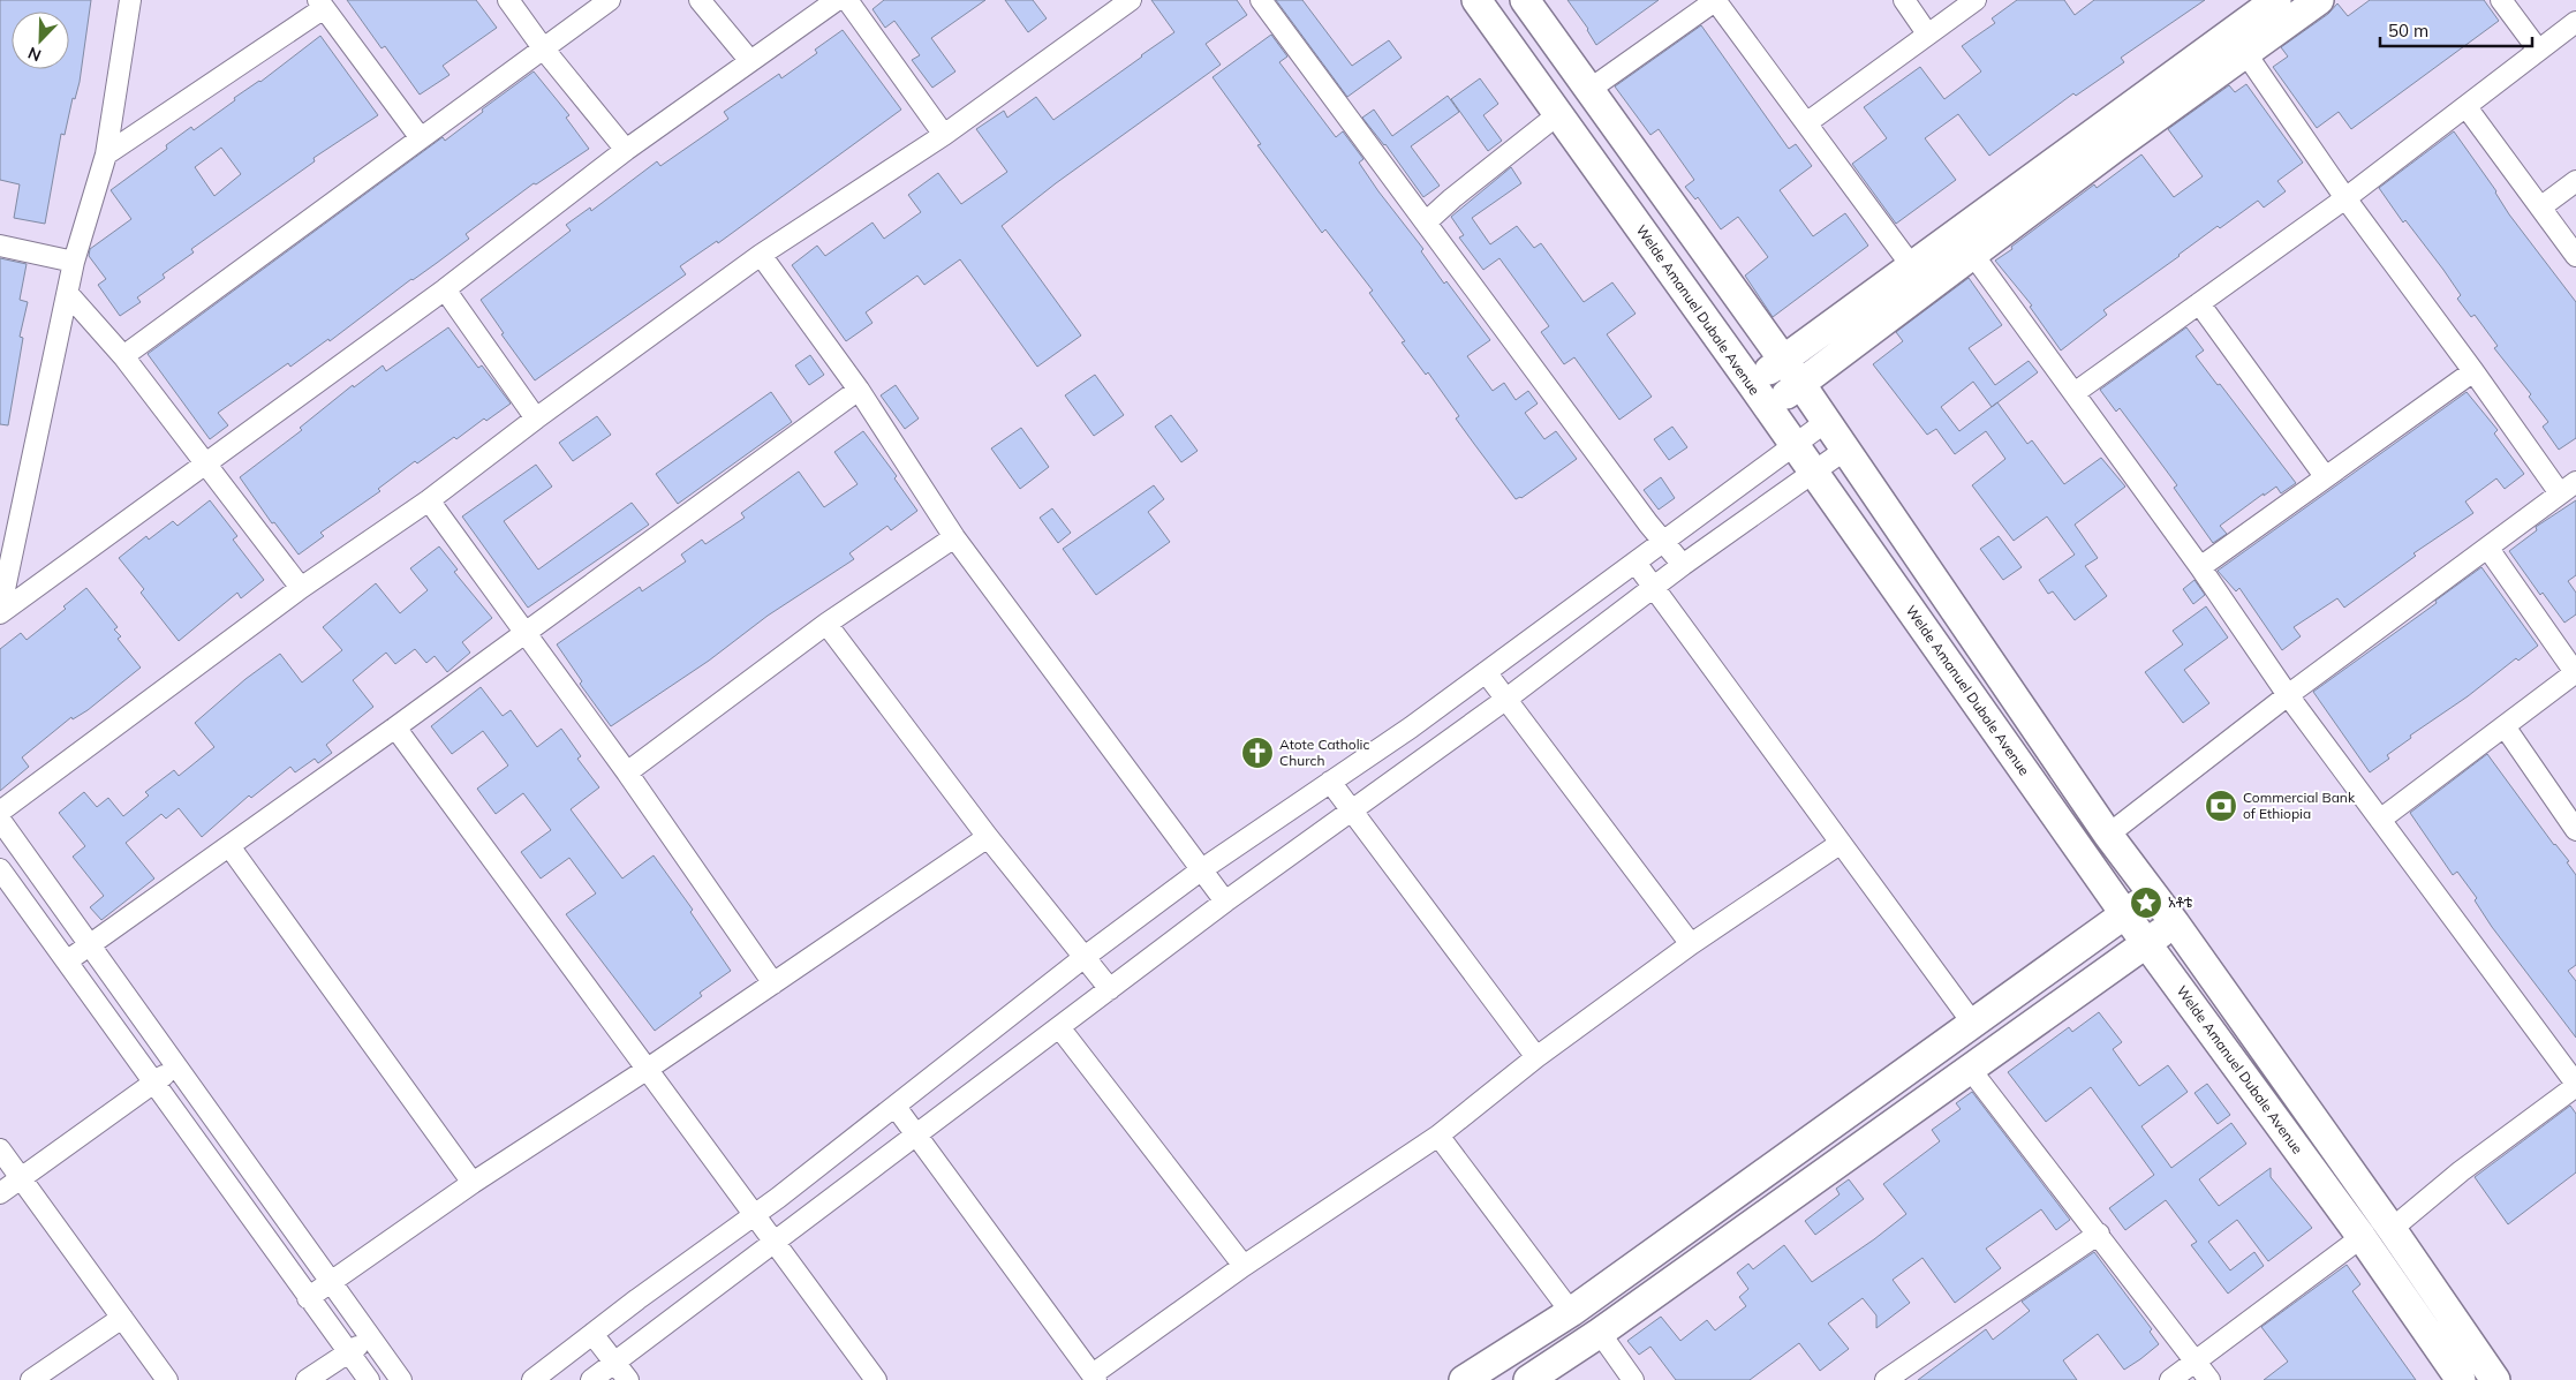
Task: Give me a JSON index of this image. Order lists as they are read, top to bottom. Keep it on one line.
{"streets":{"main road":["Welde Amanuel Dubale Avenue"]},"places":{"church":["Atote Catholic Church"],"bank":["Commercial Bank of Ethiopia"],"place":["አቶቴ"]},"scale_bar":"50 m","north":"bottom left"}
